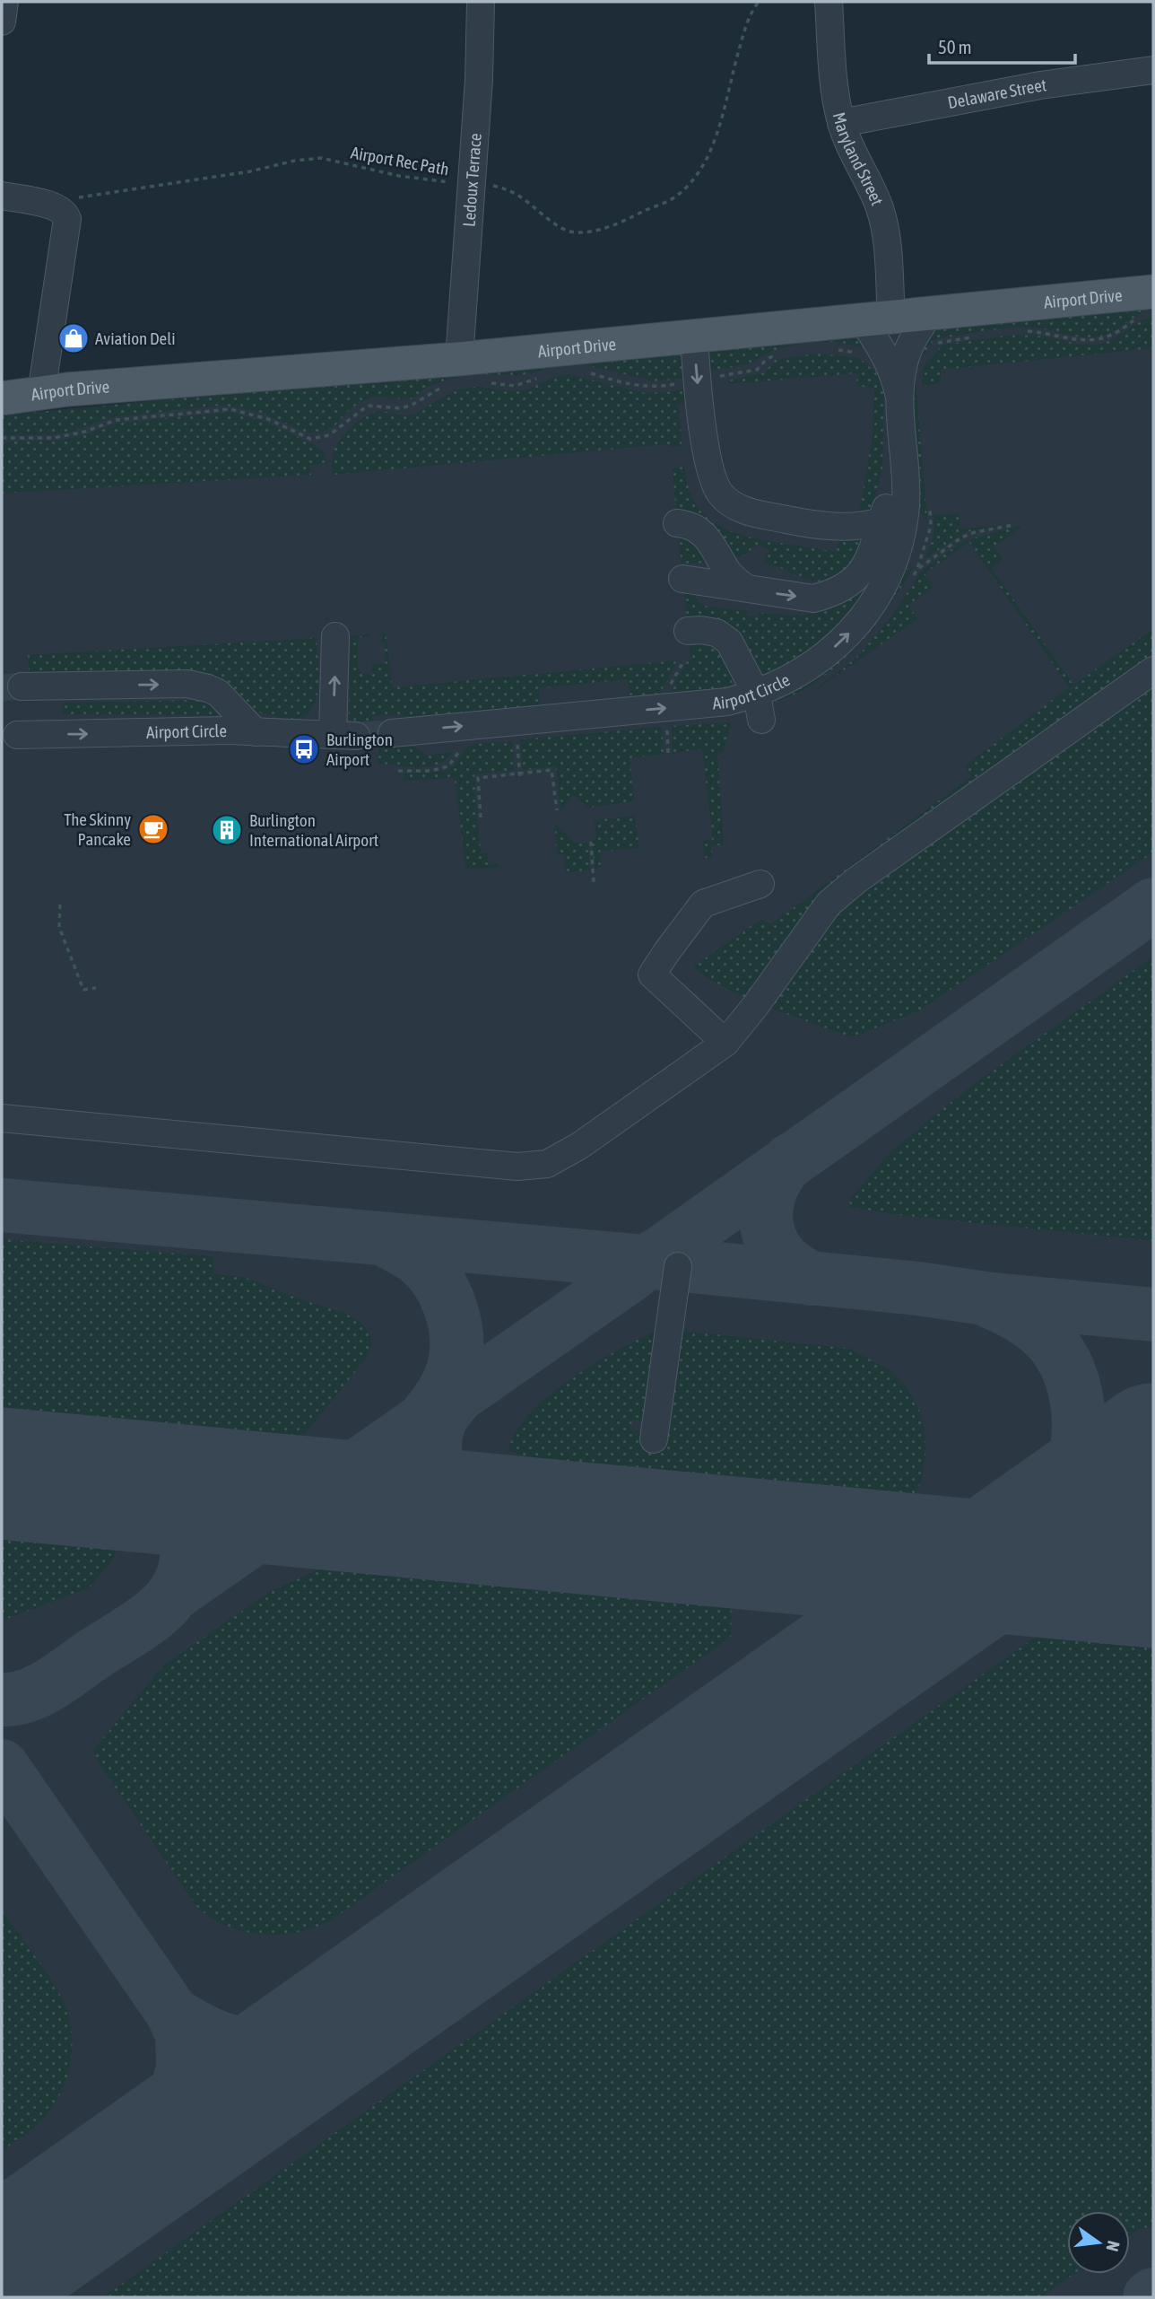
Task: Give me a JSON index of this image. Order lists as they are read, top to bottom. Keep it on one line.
{"streets":{"main road":["Airport Drive"],"street":["Delaware Street","Maryland Street","Ledoux Terrace","Airport Circle"],"path":["Airport Rec Path"]},"crossings":[["Delaware Street","Maryland Street"],["Maryland Street","Airport Drive"],["Maryland Street","Airport Circle"],["Airport Rec Path","Ledoux Terrace"],["Ledoux Terrace","Airport Drive"],["Airport Drive","Airport Circle"]],"one_way":["Airport Circle"],"places":{"shop":["Aviation Deli"],"bus stop":["Burlington Airport"],"cafe":["The Skinny Pancake"],"building":["Burlington International Airport"]},"scale_bar":"50 m","north":"right"}
